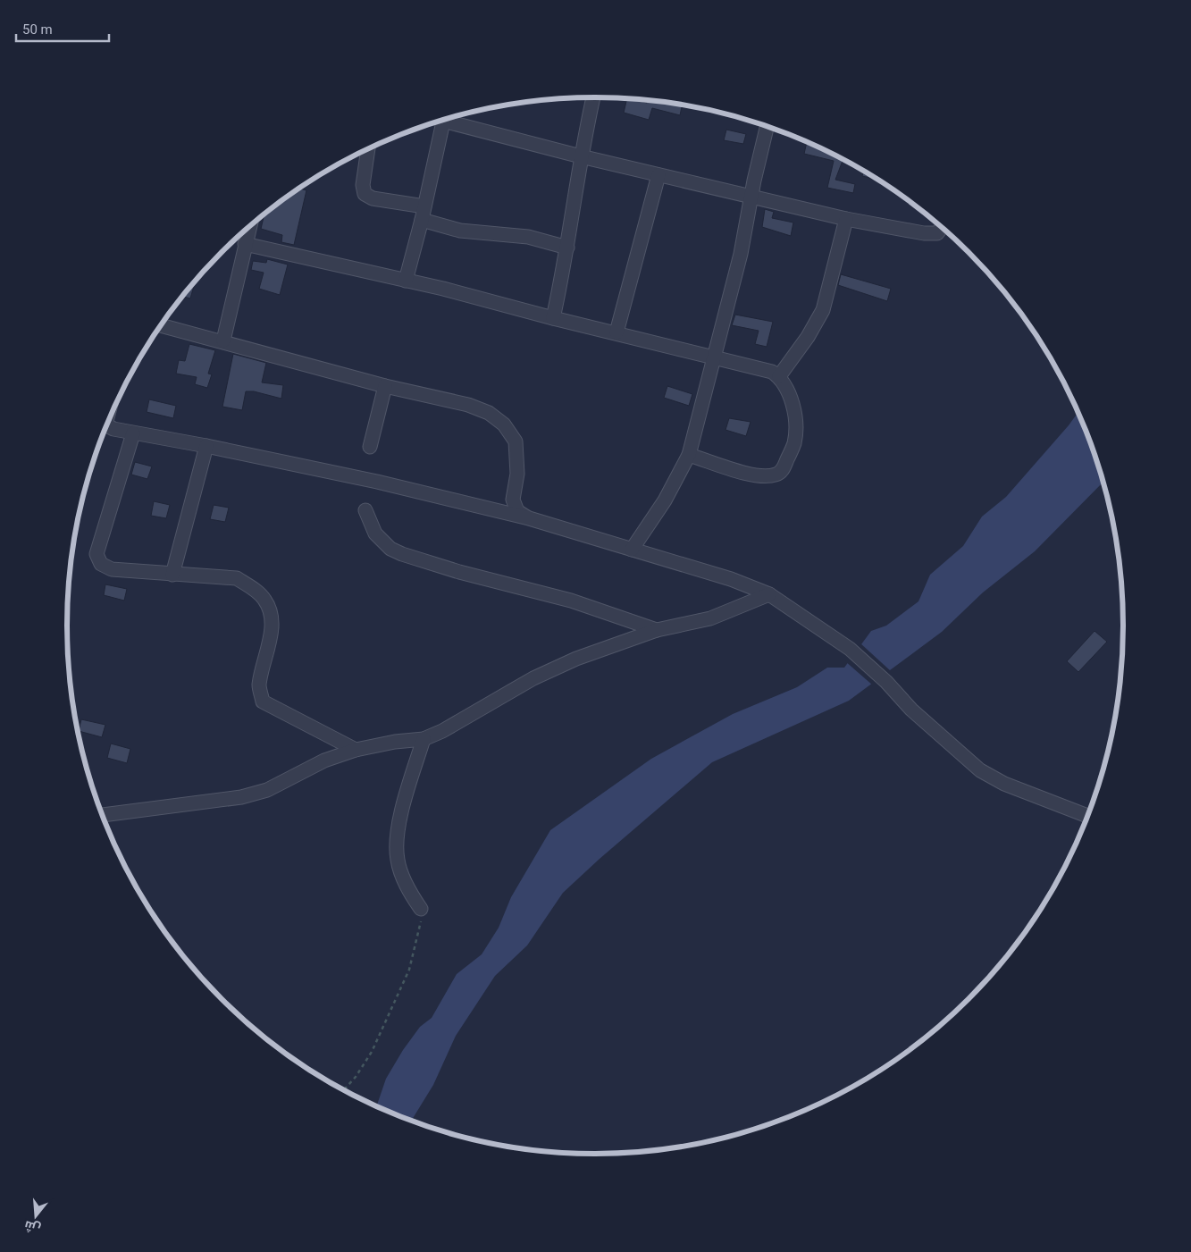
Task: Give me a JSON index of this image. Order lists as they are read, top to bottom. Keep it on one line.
{"scale_bar":"50 m","north":"bottom"}
